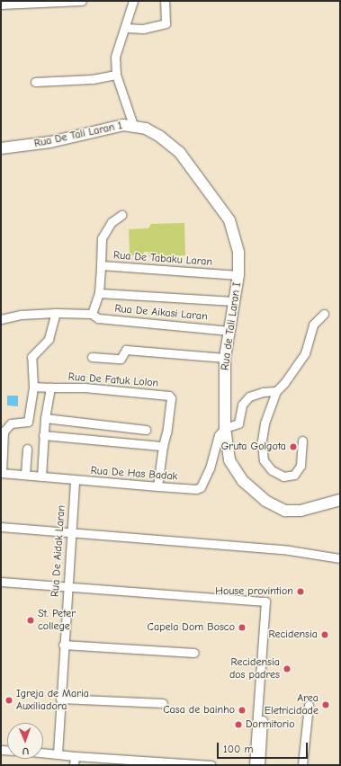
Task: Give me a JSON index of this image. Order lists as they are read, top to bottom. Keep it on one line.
{"streets":{"main road":["Rua De Tali Laran 1","Rua de Tali Laran I"],"street":["Rua De Tabaku Laran","Rua De Aikasi Laran","Rua De Fatuk Lolon","Rua De Has Badak","Rua De Aidak Laran"]},"crossings":[["Rua De Tali Laran 1","Rua de Tali Laran I"],["Rua De Tabaku Laran","Rua De Aikasi Laran"],["Rua De Tabaku Laran","Rua de Tali Laran I"],["Rua De Aikasi Laran","Rua de Tali Laran I"],["Rua de Tali Laran I","Rua De Has Badak"],["Rua De Fatuk Lolon","Rua De Has Badak"],["Rua De Has Badak","Rua De Aidak Laran"]],"places":["Gruta Golgota","House provintion","St. Peter college","Capela Dom Bosco","Recidensia","Recidensia dos padres","Igreja de Maria Auxiliadora","Area Eletricidade","Casa de bainho","Dormitorio"],"scale_bar":"100 m","north":"bottom"}
